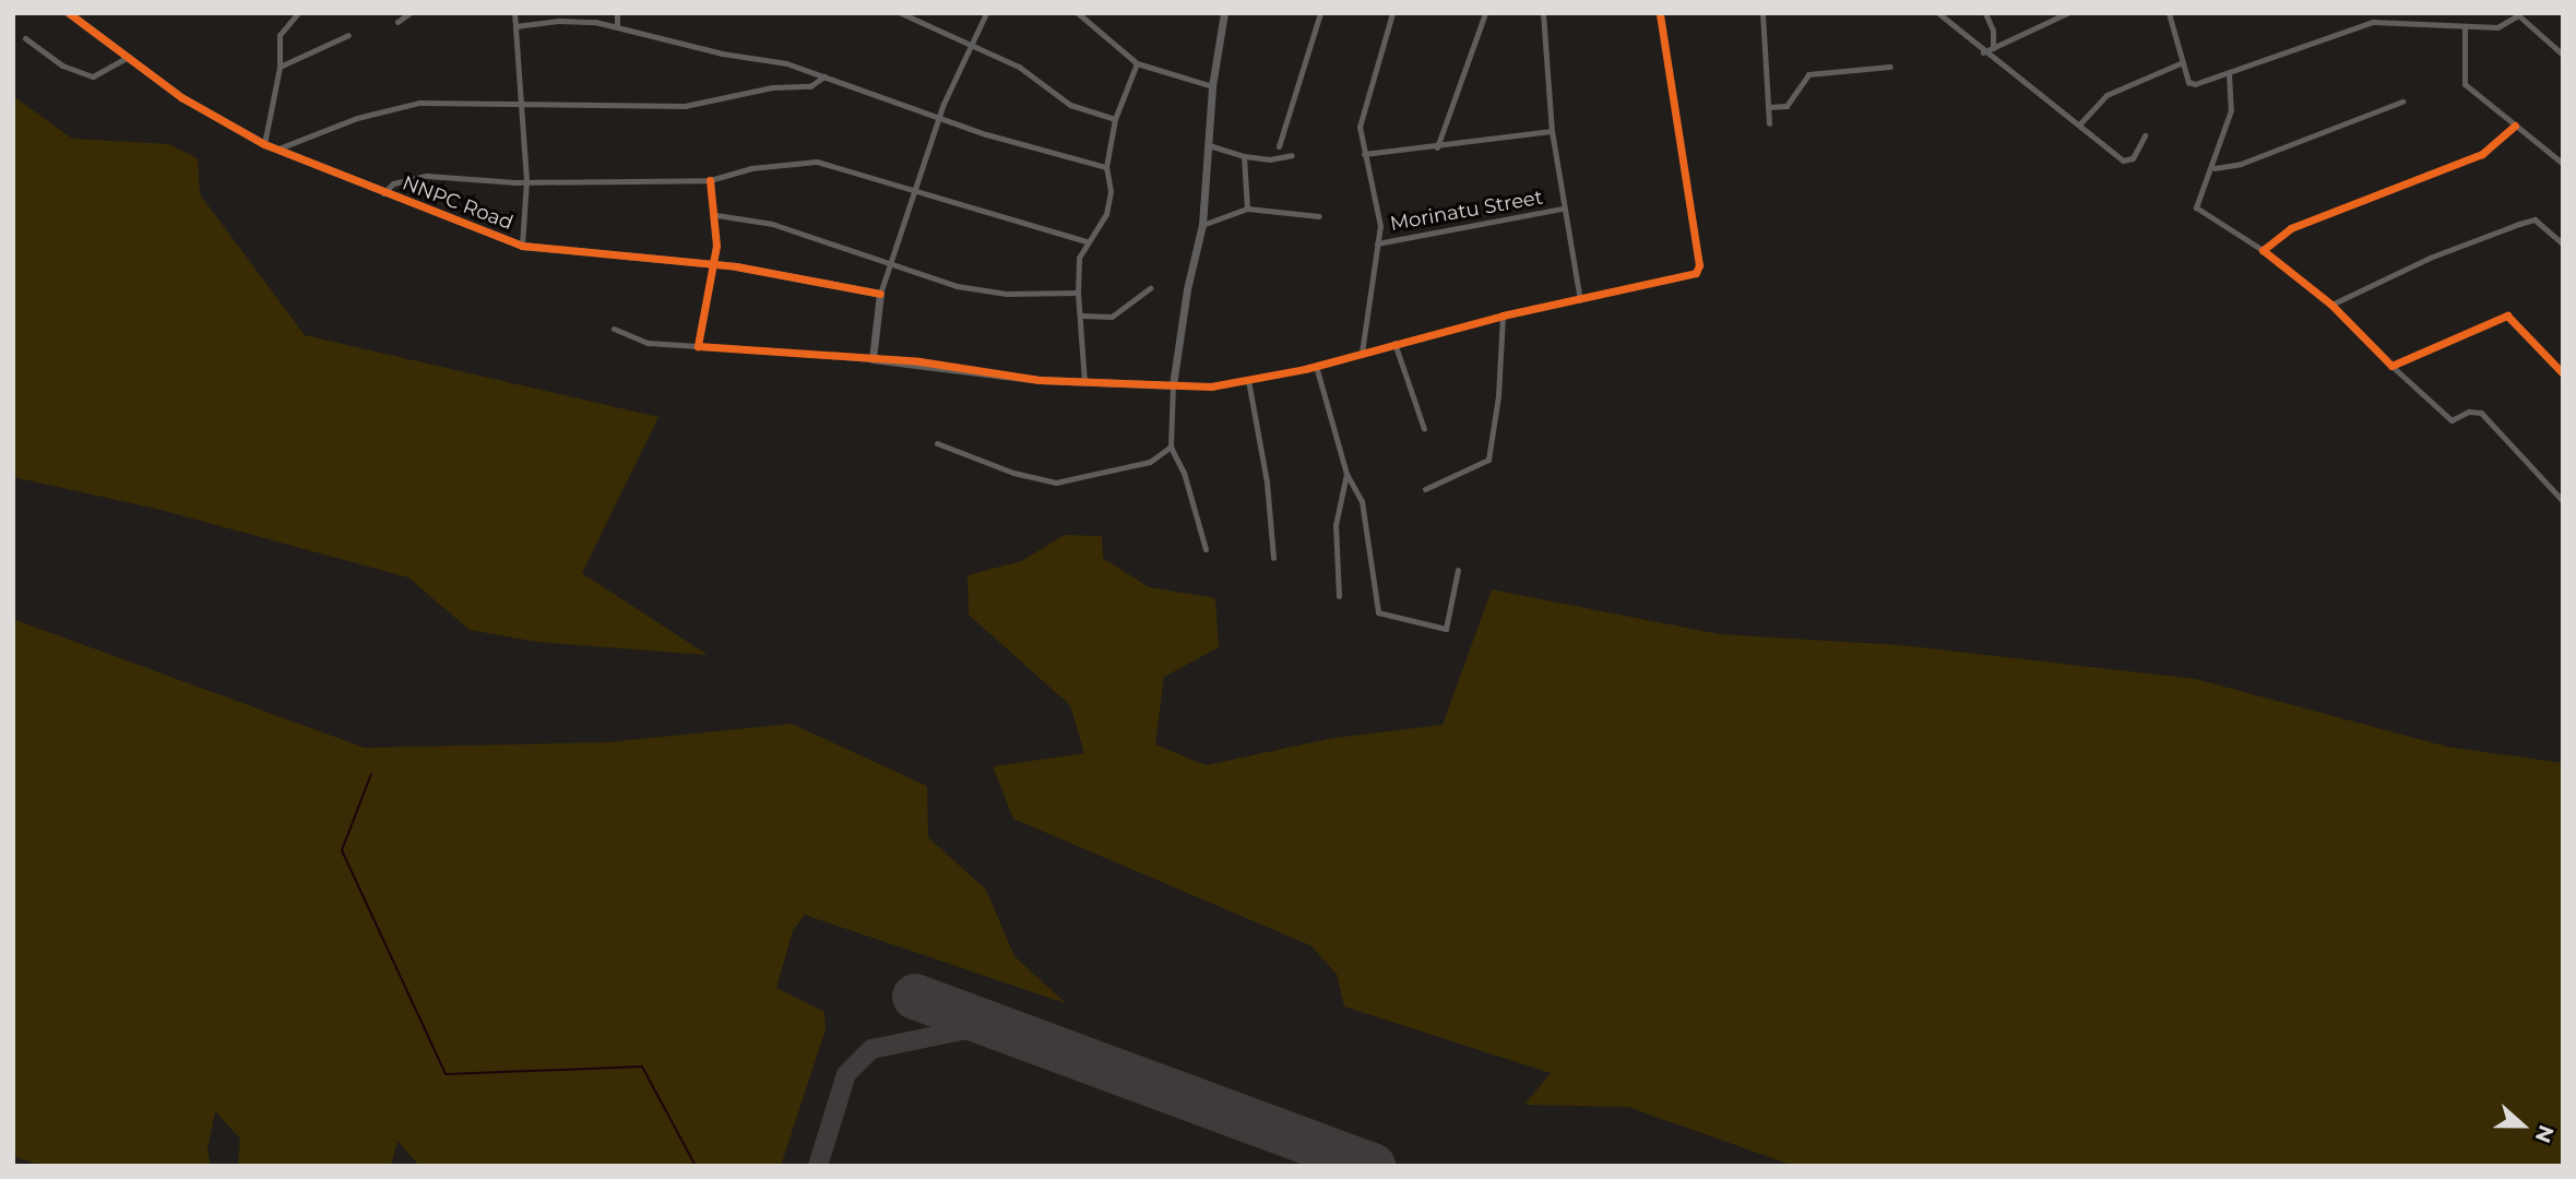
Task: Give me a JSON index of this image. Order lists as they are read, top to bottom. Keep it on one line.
{"streets":{"street":["NNPC Road","Morinatu Street"]},"north":"right"}
